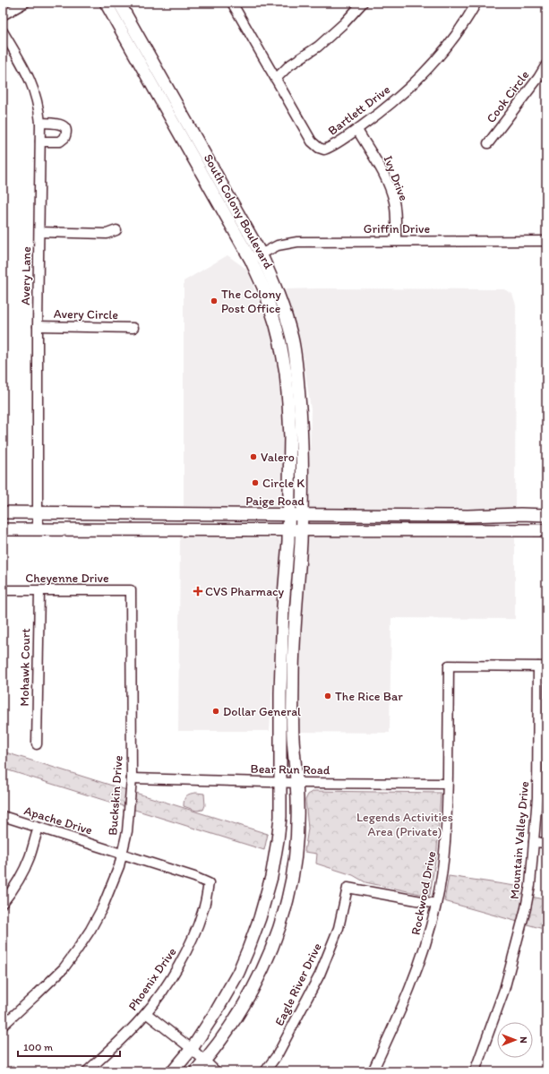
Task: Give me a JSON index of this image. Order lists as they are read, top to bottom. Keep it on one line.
{"streets":{"main road":["South Colony Boulevard","Paige Road"],"street":["Cook Circle","Bartlett Drive","Ivy Drive","Griffin Drive","Avery Lane","Avery Circle","Cheyenne Drive","Mohawk Court","Bear Run Road","Buckskin Drive","Apache Drive","Mountain Valley Drive","Rockwood Drive","Phoenix Drive","Eagle River Drive"]},"crossings":[["Bartlett Drive","Ivy Drive"],["Ivy Drive","Griffin Drive"],["South Colony Boulevard","Griffin Drive"],["South Colony Boulevard","Paige Road"],["South Colony Boulevard","Bear Run Road"],["Avery Lane","Avery Circle"],["Avery Lane","Paige Road"],["Cheyenne Drive","Mohawk Court"],["Cheyenne Drive","Buckskin Drive"],["Bear Run Road","Buckskin Drive"],["Bear Run Road","Rockwood Drive"],["Buckskin Drive","Apache Drive"],["Apache Drive","Phoenix Drive"],["Mountain Valley Drive","Rockwood Drive"],["Rockwood Drive","Eagle River Drive"]],"parks":["Legends Activities Area (Private)"],"places":{"other":["The Colony Post Office","Valero","Circle K","The Rice Bar","Dollar General"],"health":["CVS Pharmacy"]},"scale_bar":"100 m","north":"right"}
